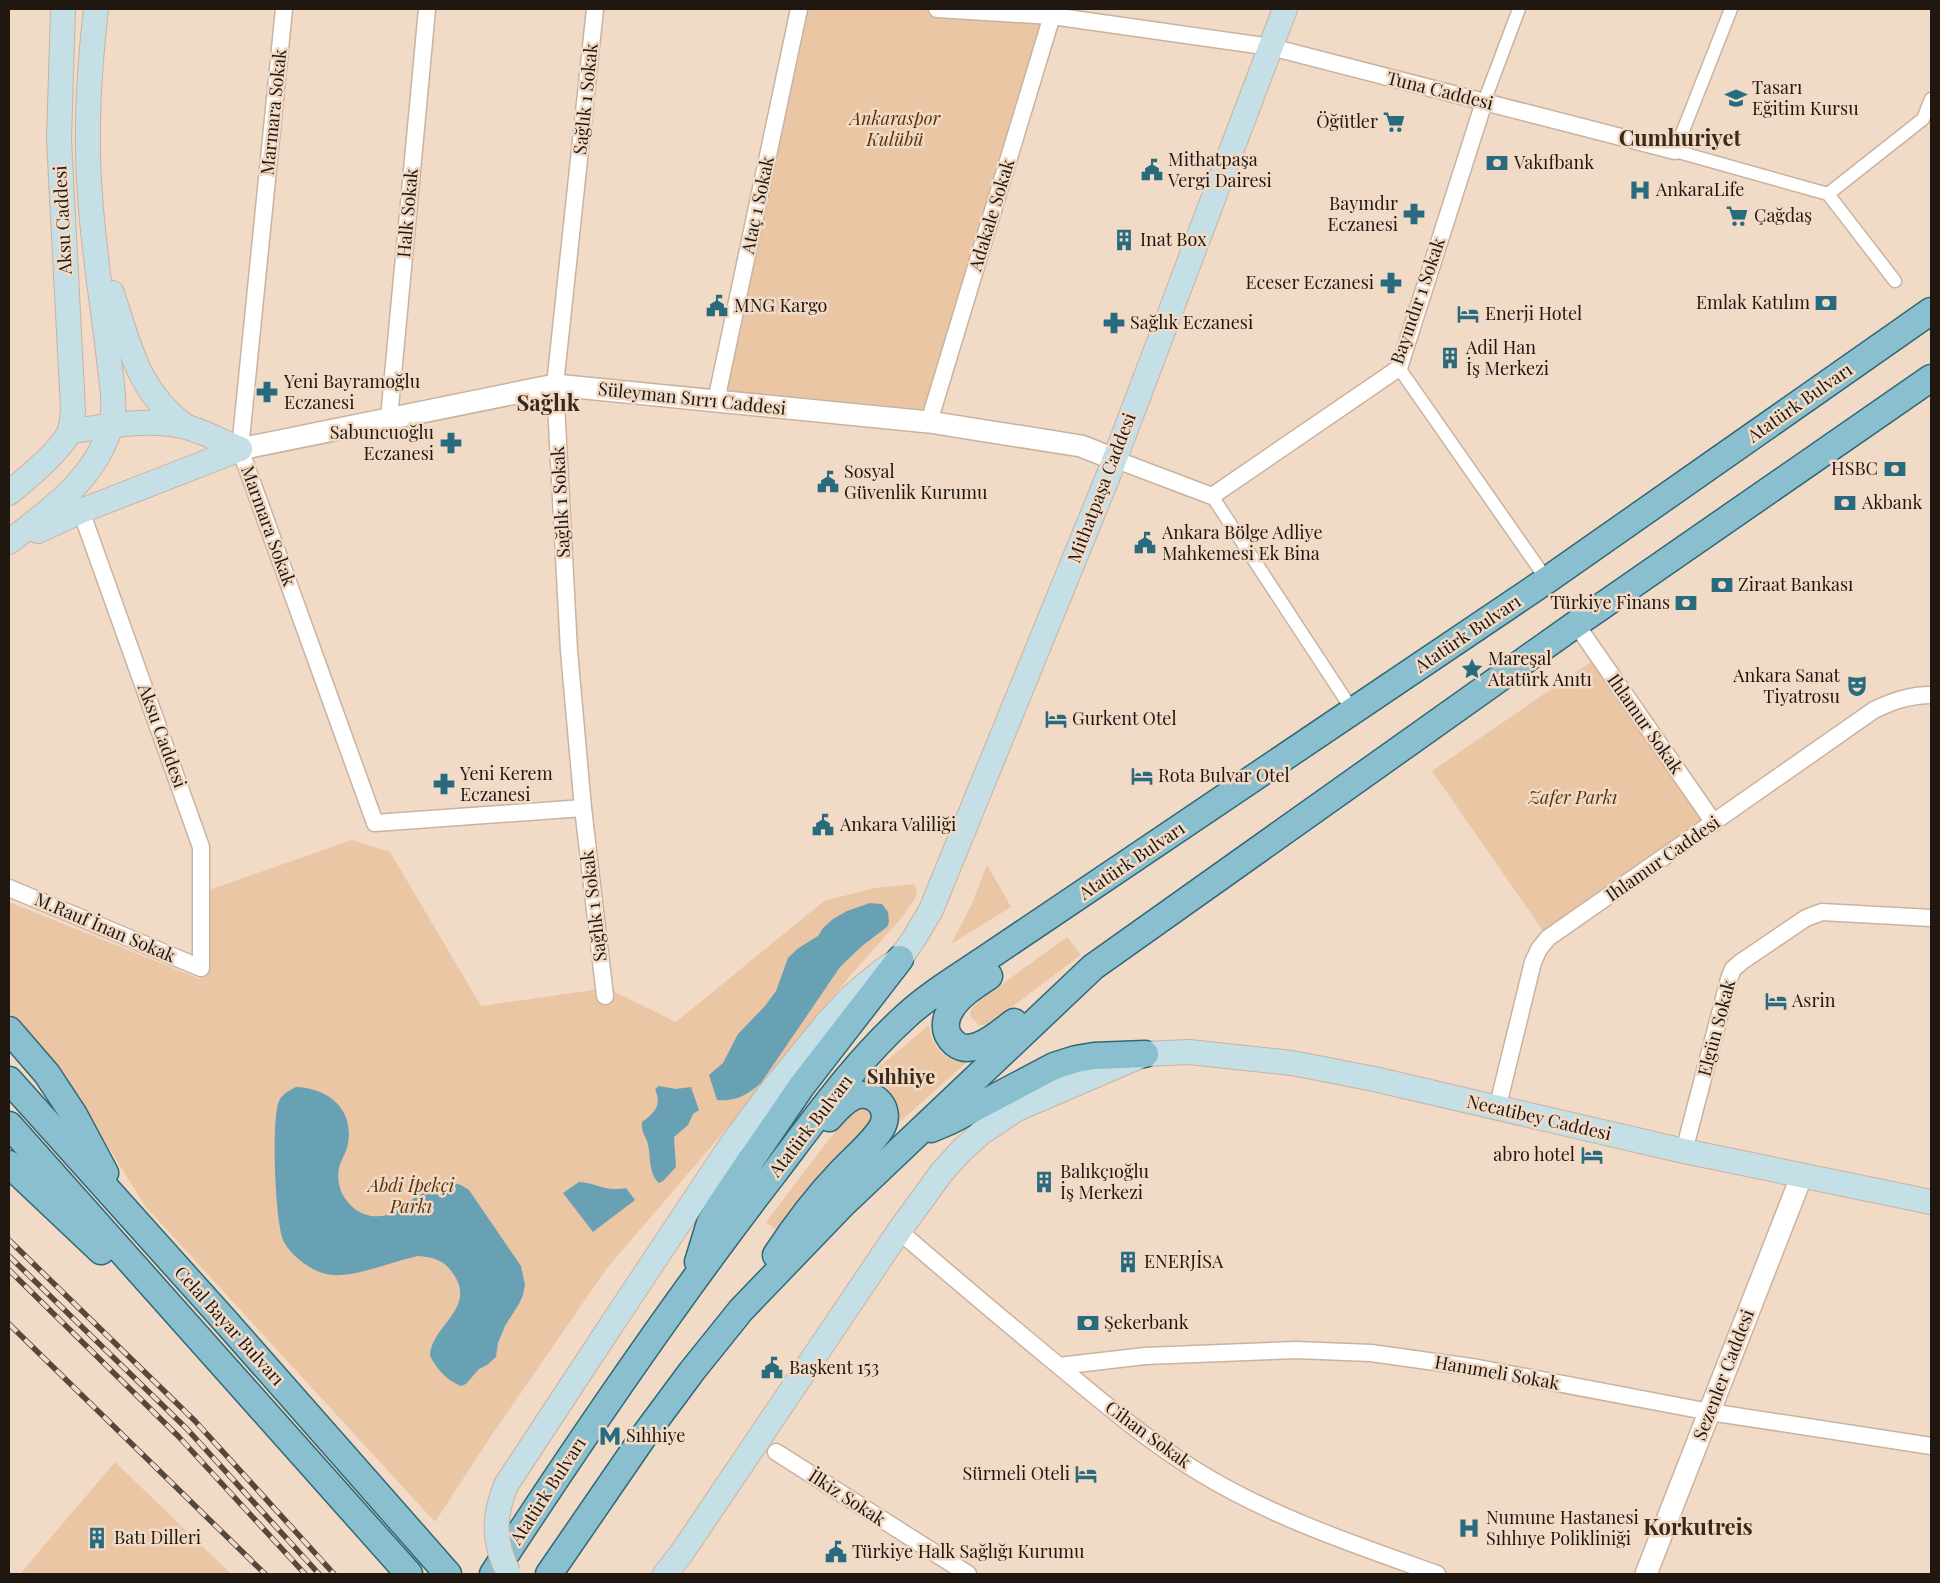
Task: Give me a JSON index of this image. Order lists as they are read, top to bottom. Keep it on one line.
{"streets":{"main road":["Aksu Caddesi","Atatürk Bulvarı","Mithatpaşa Caddesi","Necatibey Caddesi","Celal Bayar Bulvarı"],"street":["Tuna Caddesi","Sağlık 1 Sokak","Marmara Sokak","Ataç 1 Sokak","Halk Sokak","Adakale Sokak","Bayındır 1 Sokak","Süleyman Sırrı Caddesi","Ihlamur Sokak","Ihlamur Caddesi","M.Rauf İnan Sokak","Elgün Sokak","Hanımeli Sokak","Sezenler Caddesi","Cihan Sokak","İlkiz Sokak"]},"crossings":[["Tuna Caddesi","Adakale Sokak"],["Tuna Caddesi","Bayındır 1 Sokak"],["Tuna Caddesi","Mithatpaşa Caddesi"],["Sağlık 1 Sokak","Marmara Sokak"],["Sağlık 1 Sokak","Süleyman Sırrı Caddesi"],["Marmara Sokak","Süleyman Sırrı Caddesi"],["Ataç 1 Sokak","Süleyman Sırrı Caddesi"],["Halk Sokak","Süleyman Sırrı Caddesi"],["Adakale Sokak","Süleyman Sırrı Caddesi"],["Aksu Caddesi","M.Rauf İnan Sokak"],["Süleyman Sırrı Caddesi","Mithatpaşa Caddesi"],["Ihlamur Sokak","Ihlamur Caddesi"],["Ihlamur Caddesi","Necatibey Caddesi"],["Elgün Sokak","Necatibey Caddesi"],["Necatibey Caddesi","Sezenler Caddesi"],["Hanımeli Sokak","Sezenler Caddesi"],["Hanımeli Sokak","Cihan Sokak"]],"districts":["Cumhuriyet","Sağlık","Sıhhiye","Korkutreis"],"parks":["Ankaraspor Kulübü","Zafer Parkı","Abdi İpekçi Parkı"],"places":{"school or university":["Tasarı Eğitim Kursu"],"supermarket":["Öğütler","Çağdaş"],"bank":["Vakıfbank","Emlak Katılım","HSBC","Akbank","Ziraat Bankası","Türkiye Finans","Şekerbank"],"public building":["Mithatpaşa Vergi Dairesi","MNG Kargo","Sosyal Güvenlik Kurumu","Ankara Bölge Adliye Mahkemesi Ek Bina","Ankara Valiliği","Başkent 153","Türkiye Halk Sağlığı Kurumu"],"hospital":["AnkaraLife","Numune Hastanesi Sıhhıye Polikliniği"],"pharmacy":["Bayındır Eczanesi","Eceser Eczanesi","Sağlık Eczanesi","Yeni Bayramoğlu Eczanesi","Sabuncuoğlu Eczanesi","Yeni Kerem Eczanesi"],"building":["Inat Box","Adil Han İş Merkezi","Balıkçıoğlu İş Merkezi","ENERJİSA","Batı Dilleri"],"hotel":["Enerji Hotel","Gurkent Otel","Rota Bulvar Otel","Asrin","abro hotel","Sürmeli Oteli"],"place":["Mareşal Atatürk Anıtı"],"theatre":["Ankara Sanat Tiyatrosu"],"metro station":["Sıhhiye"]}}
